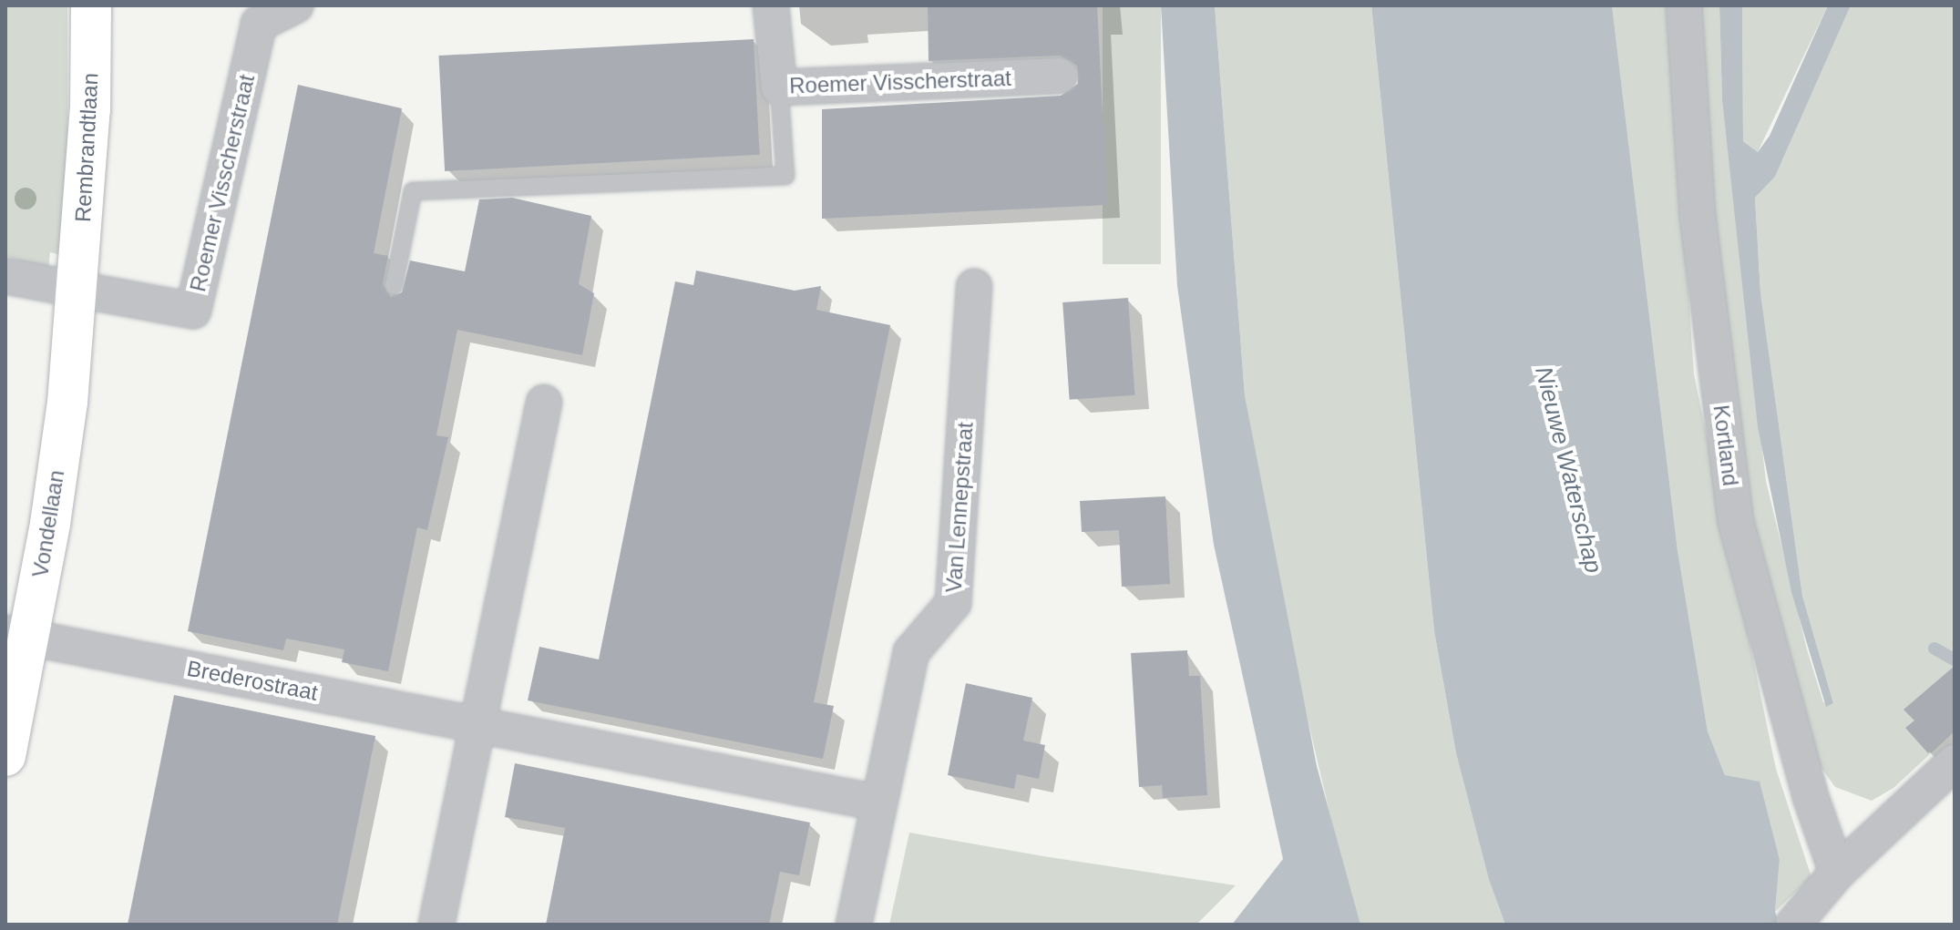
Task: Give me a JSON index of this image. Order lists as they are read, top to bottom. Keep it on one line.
{"streets":{"street":["Roemer Visscherstraat","Rembrandtlaan","Kortland","Van Lennepstraat","Vondellaan","Brederostraat"]},"crossings":[["Roemer Visscherstraat","Rembrandtlaan"],["Roemer Visscherstraat","Vondellaan"],["Rembrandtlaan","Vondellaan"],["Van Lennepstraat","Brederostraat"],["Vondellaan","Brederostraat"]],"water":["Nieuwe Waterschap"]}
